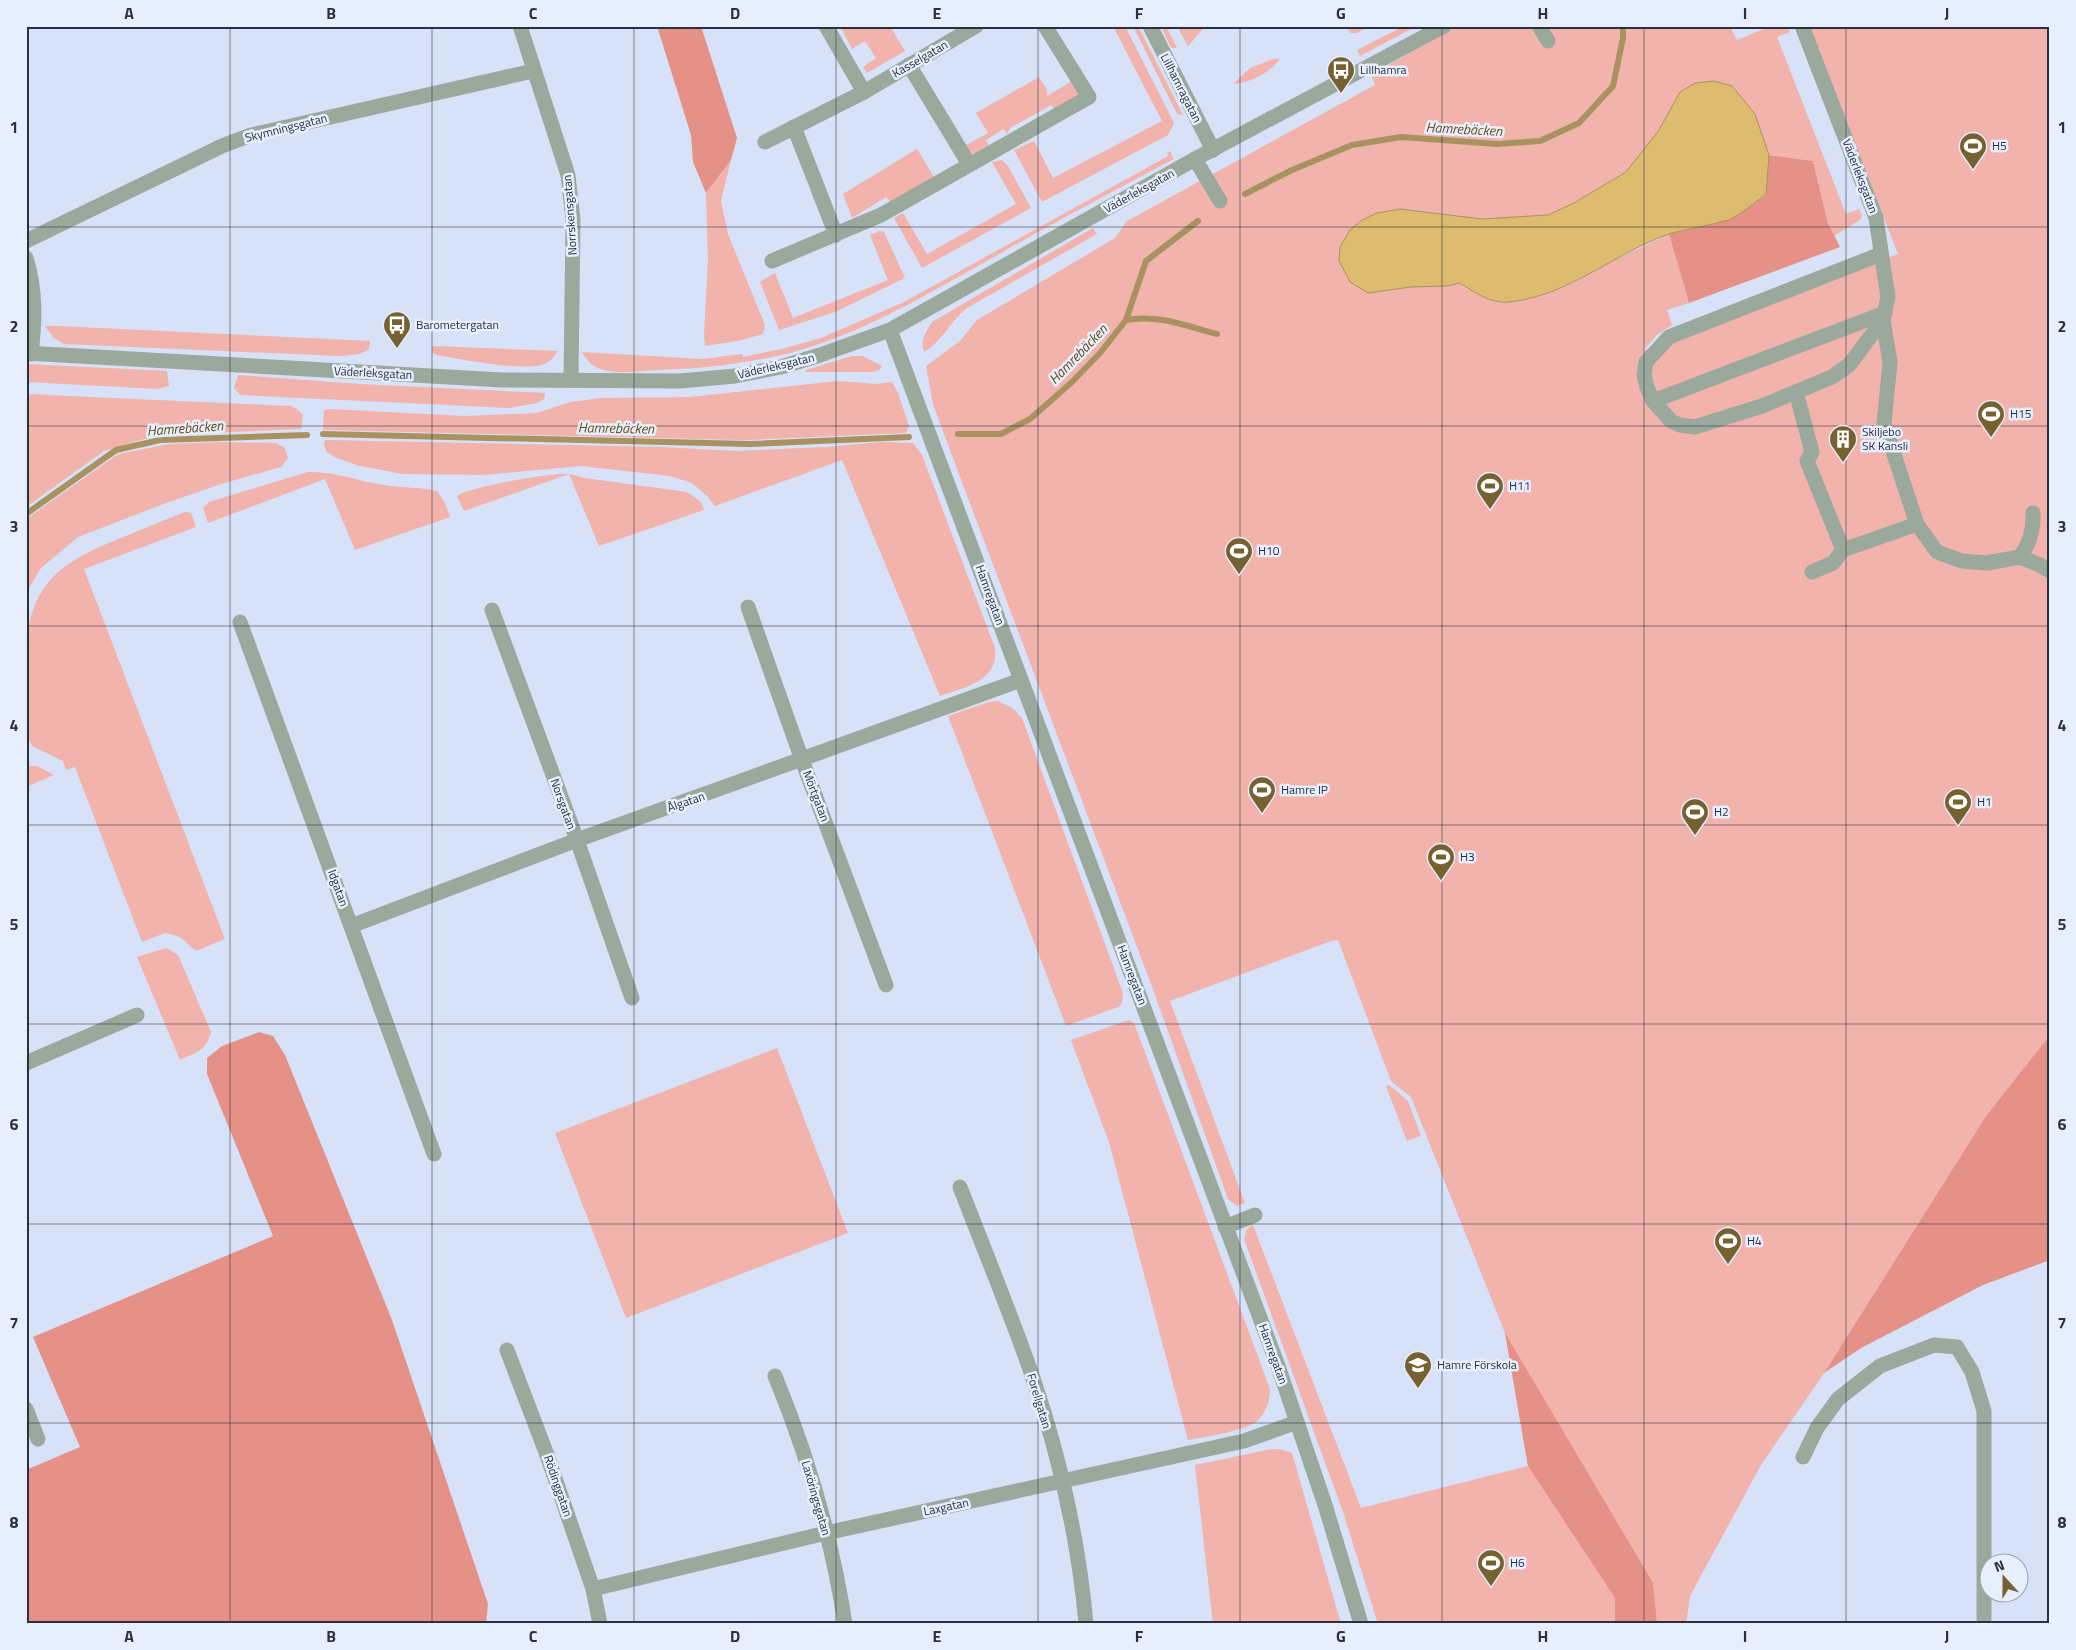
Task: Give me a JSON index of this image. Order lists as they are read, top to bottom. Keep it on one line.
{"streets":{"street":["Kasselgatan","Lillhamragatan","Skymningsgatan","Väderleksgatan","Norrskensgatan","Hamregatan","Mörtgatan","Ålgatan","Norsgatan","Idgatan","Forellgatan","Rödinggatan","Laxöringsgatan","Laxgatan"]},"crossings":[["Lillhamragatan","Väderleksgatan"],["Skymningsgatan","Norrskensgatan"],["Väderleksgatan","Norrskensgatan"],["Väderleksgatan","Hamregatan"],["Hamregatan","Ålgatan"],["Hamregatan","Laxgatan"],["Mörtgatan","Ålgatan"],["Ålgatan","Norsgatan"],["Ålgatan","Idgatan"],["Forellgatan","Laxgatan"],["Rödinggatan","Laxgatan"],["Laxöringsgatan","Laxgatan"]],"water":["Hamrebäcken"],"places":{"bus stop":["Lillhamra","Barometergatan"],"sports":["H5","H15","H11","H10","Hamre IP","H1","H2","H3","H4","H6"],"building":["Skiljebo SK Kansli"],"school or university":["Hamre Förskola"]},"north":"top","grid":{"columns":["A","B","C","D","E","F","G","H","I","J"],"rows":["1","2","3","4","5","6","7","8"]}}
